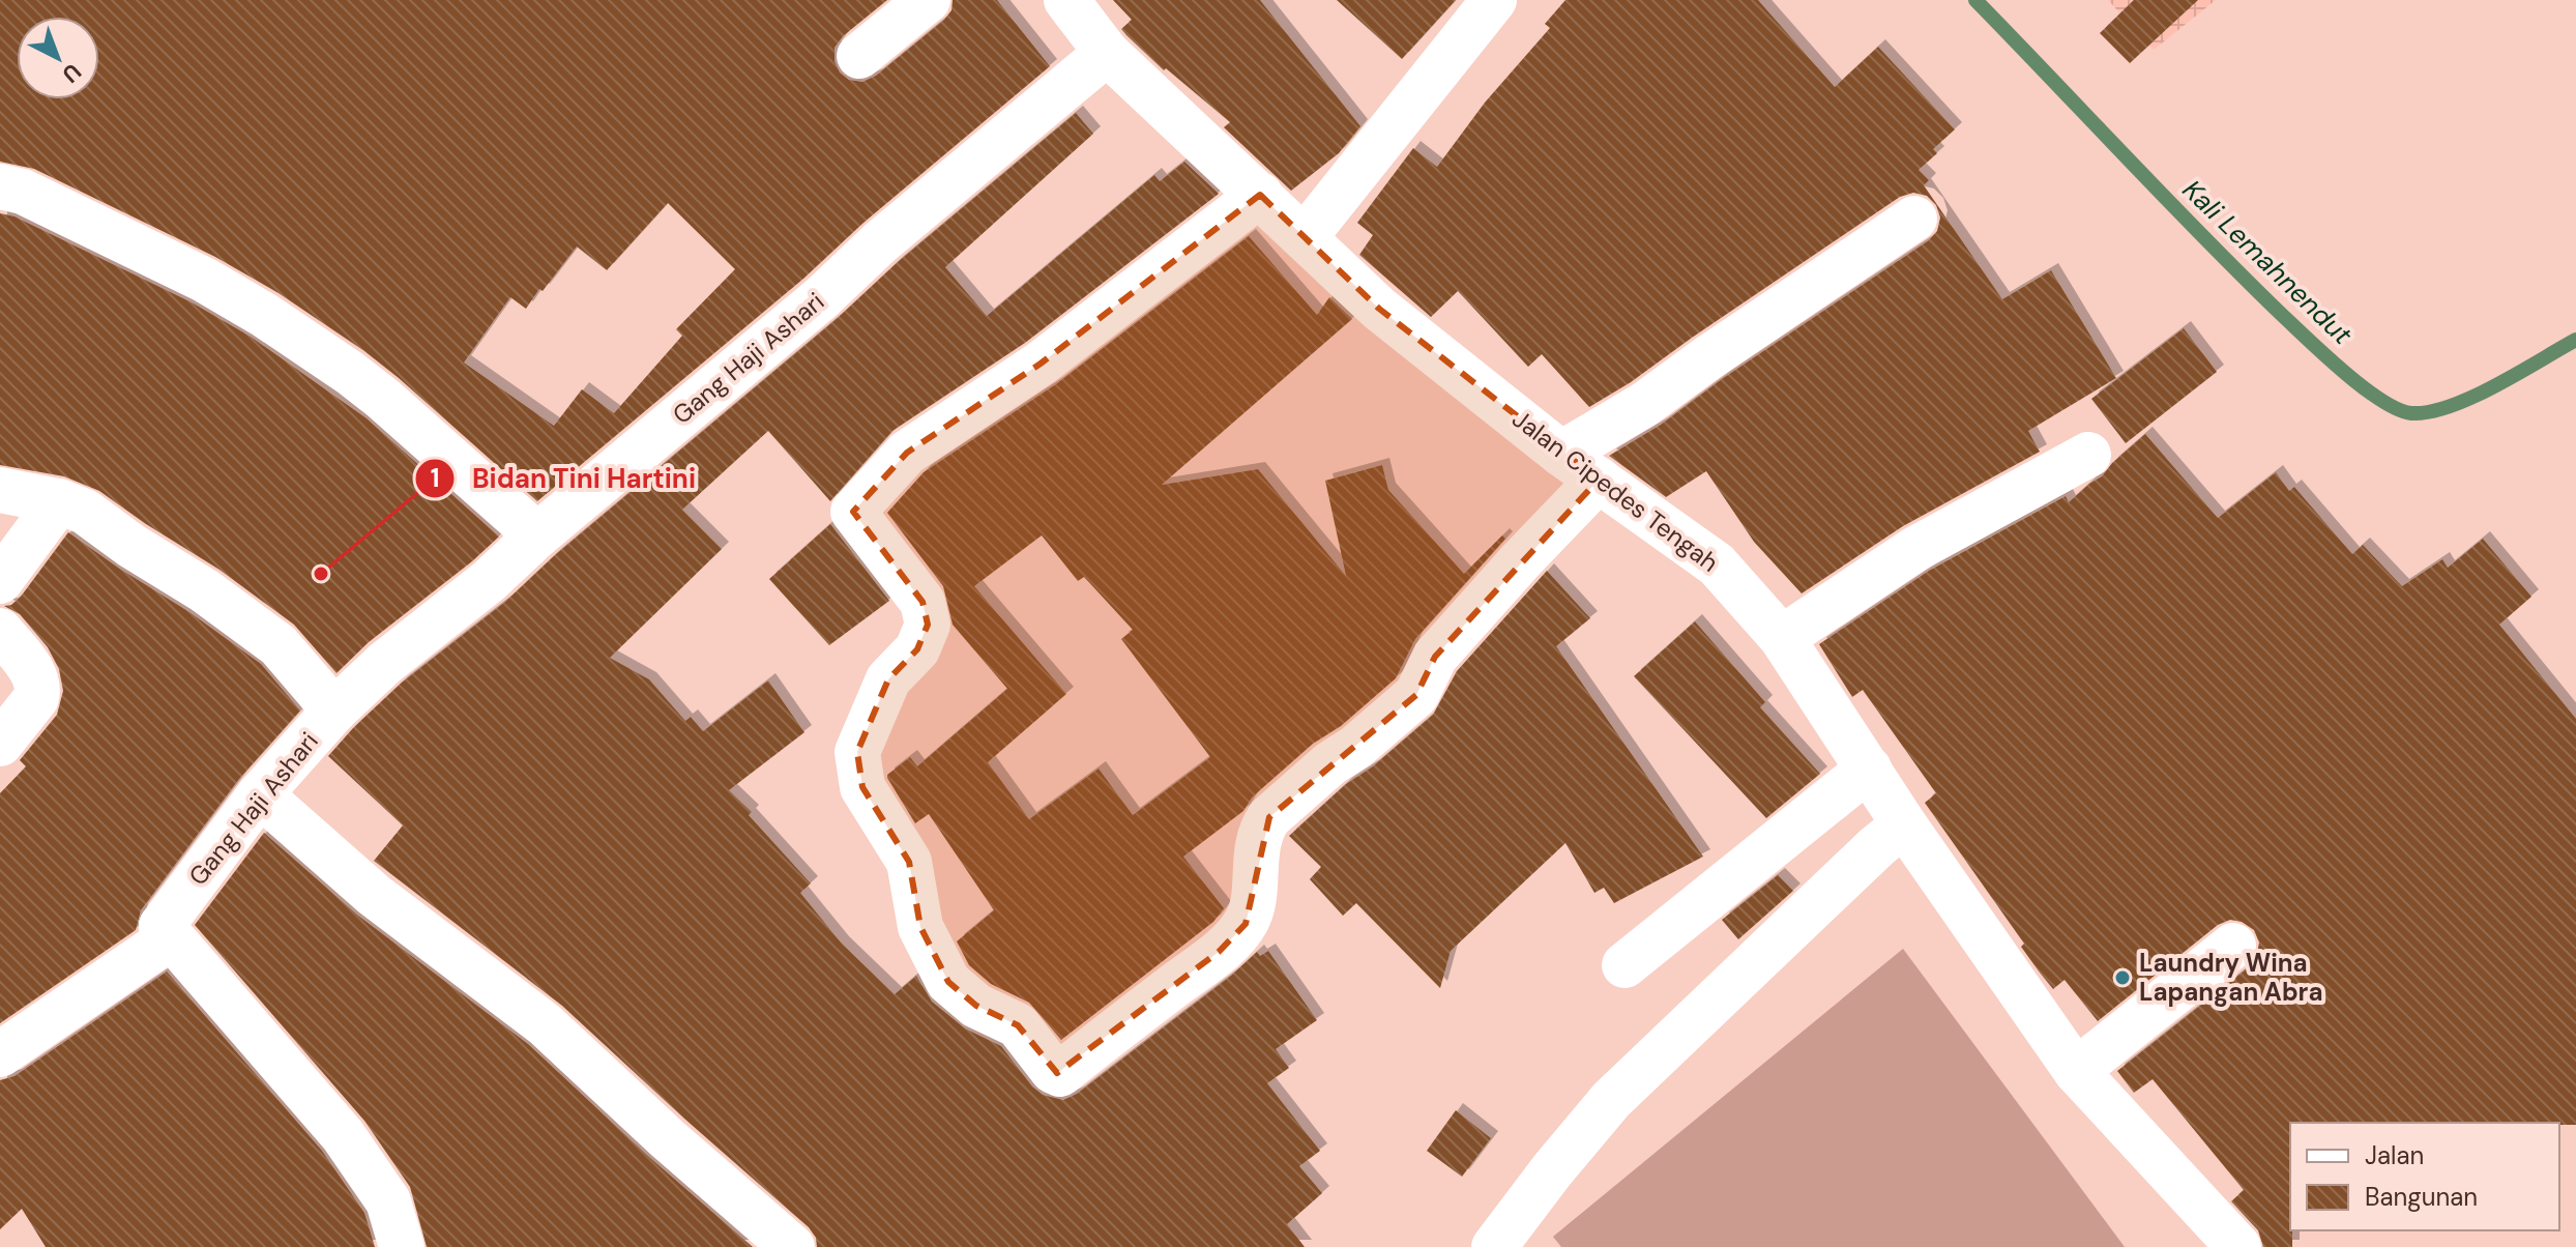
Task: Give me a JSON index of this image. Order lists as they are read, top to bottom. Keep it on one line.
{"streets":{"street":["Gang Haji Ashari","Jalan Cipedes Tengah"]},"crossings":[["Gang Haji Ashari","Jalan Cipedes Tengah"]],"water":["Kali Lemahnendut"],"places":["Bidan Tini Hartini","Laundry Wina Lapangan Abra"],"legend":["Jalan","Bangunan"],"north":"bottom right"}
